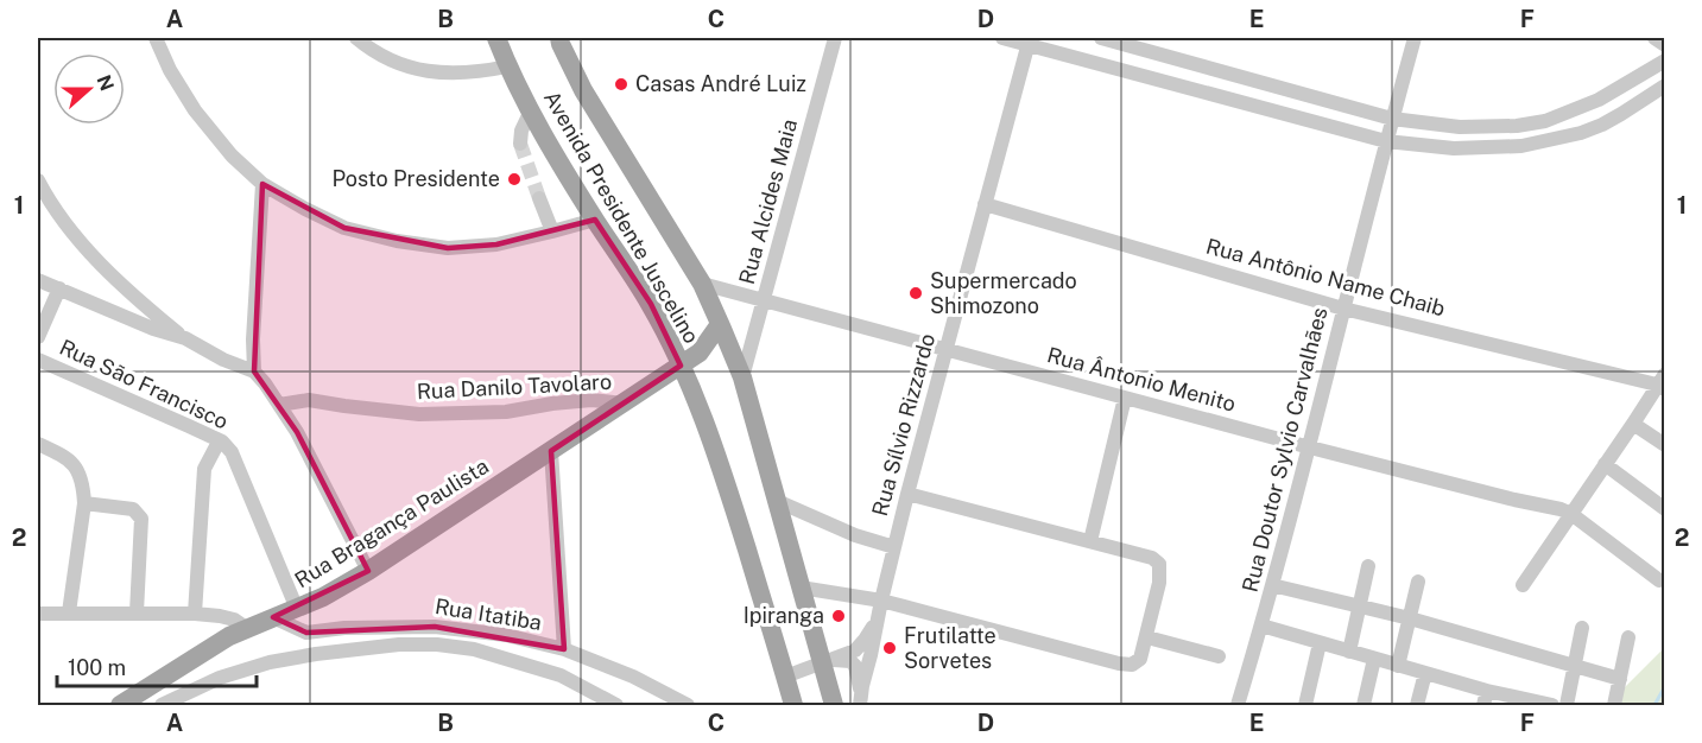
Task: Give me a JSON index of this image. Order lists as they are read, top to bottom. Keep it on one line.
{"streets":{"main road":["Avenida Presidente Juscelino","Rua Bragança Paulista"],"street":["Rua Alcides Maia","Rua Antônio Name Chaib","Rua Ântonio Menito","Rua São Francisco","Rua Danilo Tavolaro","Rua Sílvio Rizzardo","Rua Doutor Sylvio Carvalhães","Rua Itatiba"]},"crossings":[["Rua Alcides Maia","Avenida Presidente Juscelino"],["Rua Alcides Maia","Rua Ântonio Menito"],["Avenida Presidente Juscelino","Rua Ântonio Menito"],["Avenida Presidente Juscelino","Rua Sílvio Rizzardo"],["Avenida Presidente Juscelino","Rua Bragança Paulista"],["Rua Antônio Name Chaib","Rua Sílvio Rizzardo"],["Rua Antônio Name Chaib","Rua Doutor Sylvio Carvalhães"],["Rua Ântonio Menito","Rua Sílvio Rizzardo"],["Rua Ântonio Menito","Rua Doutor Sylvio Carvalhães"],["Rua São Francisco","Rua Bragança Paulista"],["Rua Danilo Tavolaro","Rua Bragança Paulista"],["Rua Bragança Paulista","Rua Itatiba"]],"places":["Casas André Luiz","Posto Presidente","Supermercado Shimozono","Ipiranga","Frutilatte Sorvetes"],"scale_bar":"100 m","north":"right","grid":{"columns":["A","B","C","D","E","F"],"rows":["1","2"]}}
